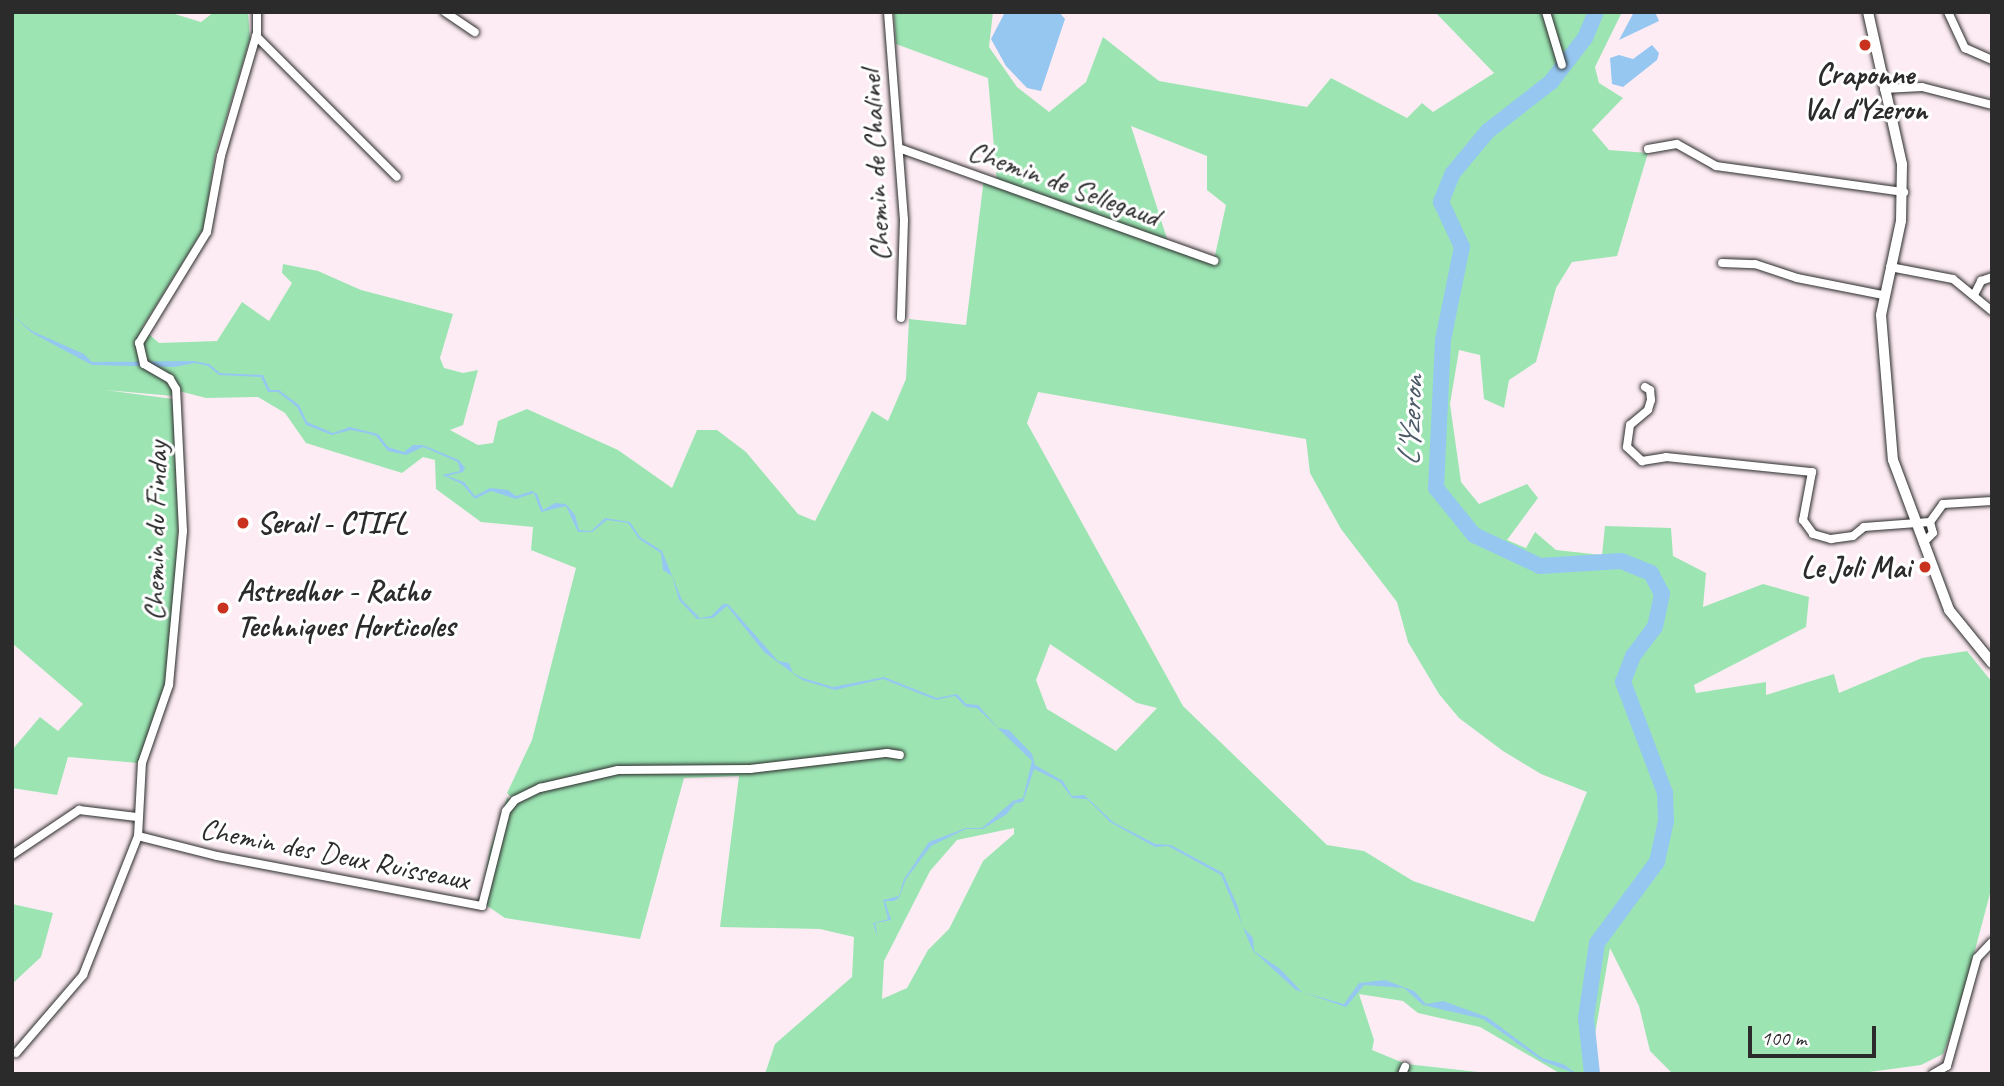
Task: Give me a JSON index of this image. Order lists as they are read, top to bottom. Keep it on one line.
{"streets":{"street":["Chemin de Chalinel","Chemin de Sellegaud","Chemin du Finday","Chemin des Deux Ruisseaux"]},"crossings":[["Chemin de Chalinel","Chemin de Sellegaud"],["Chemin du Finday","Chemin des Deux Ruisseaux"]],"water":["L'Yzeron"],"places":["Craponne Val d'Yzeron","Serail - CTIFL","Le Joli Mai","Astredhor - Ratho Techniques Horticoles"],"scale_bar":"100 m"}
